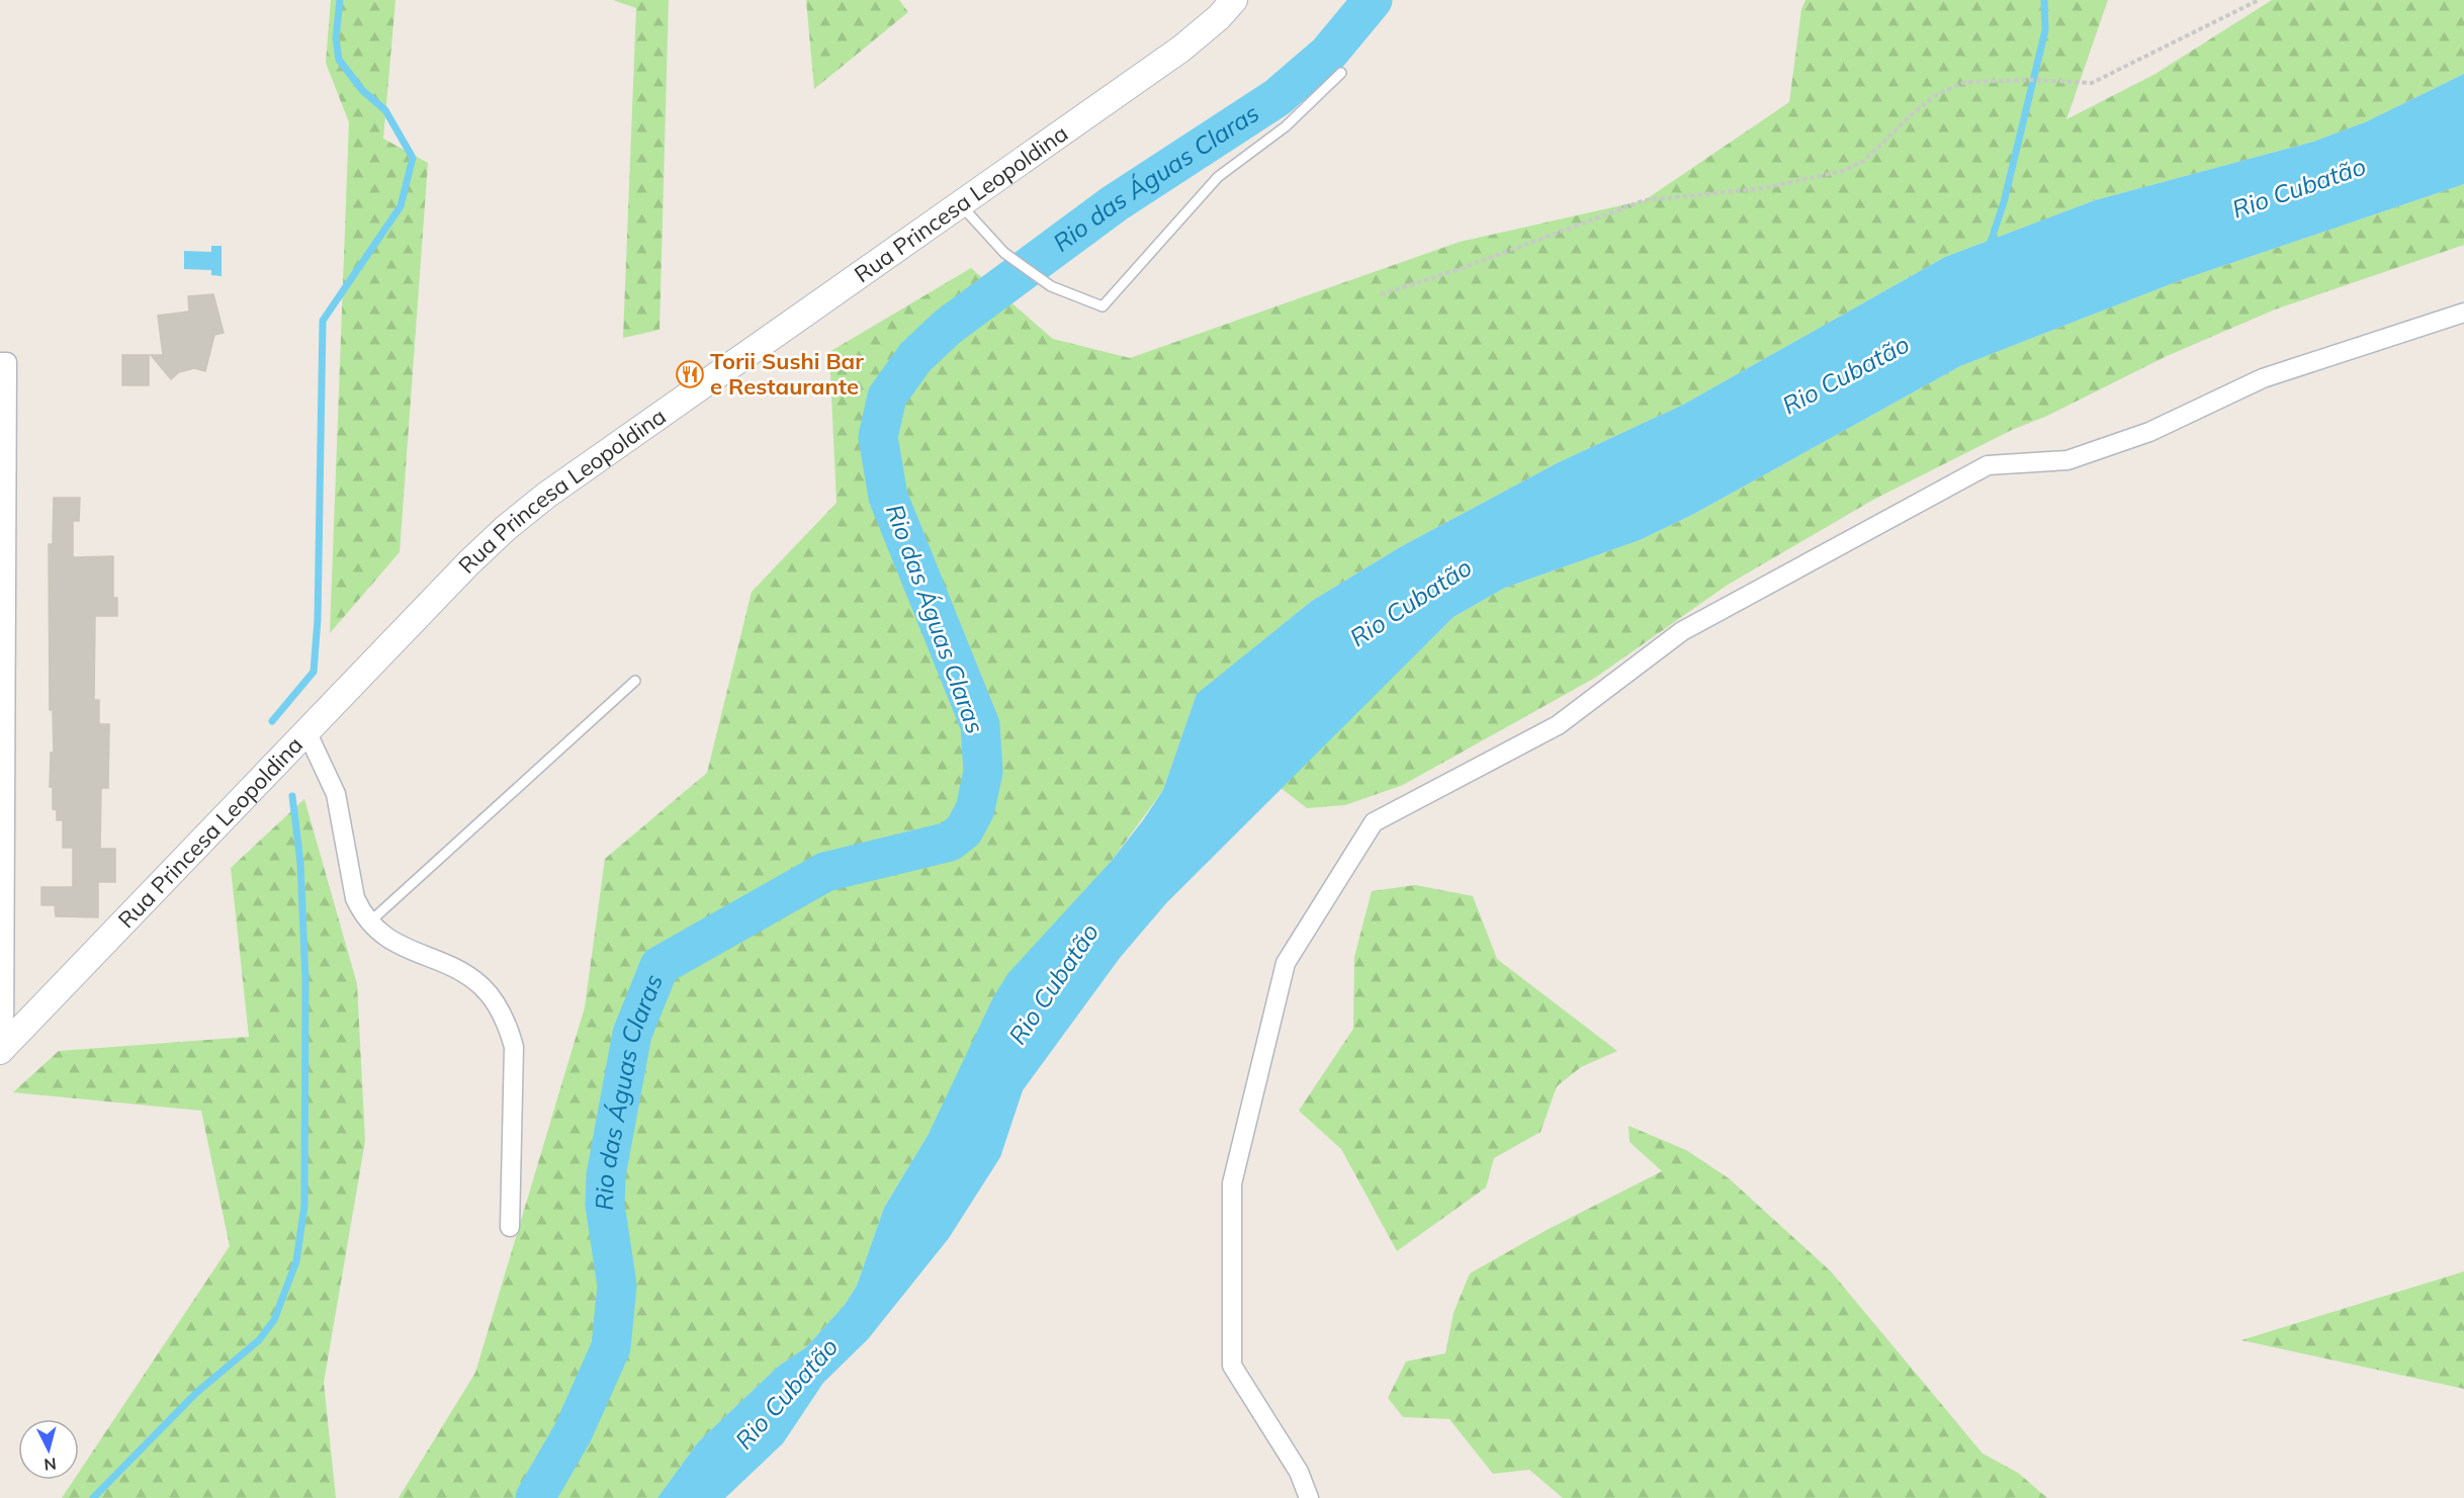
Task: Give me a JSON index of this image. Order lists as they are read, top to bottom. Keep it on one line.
{"streets":{"street":["Rua Princesa Leopoldina"]},"water":["Rio das Águas Claras","Rio Cubatão"],"places":{"restaurant":["Torii Sushi Bar e Restaurante"]},"north":"bottom"}
